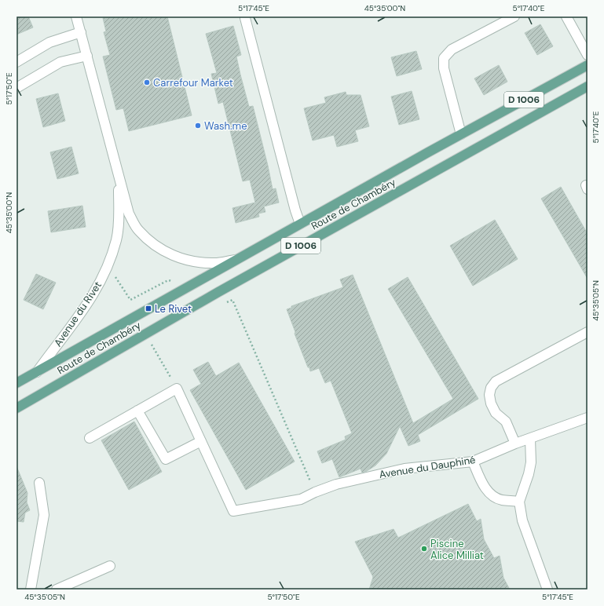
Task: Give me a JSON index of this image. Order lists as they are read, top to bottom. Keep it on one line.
{"streets":{"main road":["D 1006","Route de Chambéry"],"street":["Avenue du Rivet","Avenue du Dauphiné"]},"crossings":[["Route de Chambéry","Avenue du Rivet"]],"places":{"other":["Carrefour Market","Wash.me","Piscine Alice Milliat"],"transit":["Le Rivet"]},"coordinates":["5°17'45\"E","45°35'00\"N","5°17'40\"E","5°17'50\"E","45°35'05\"N"]}
